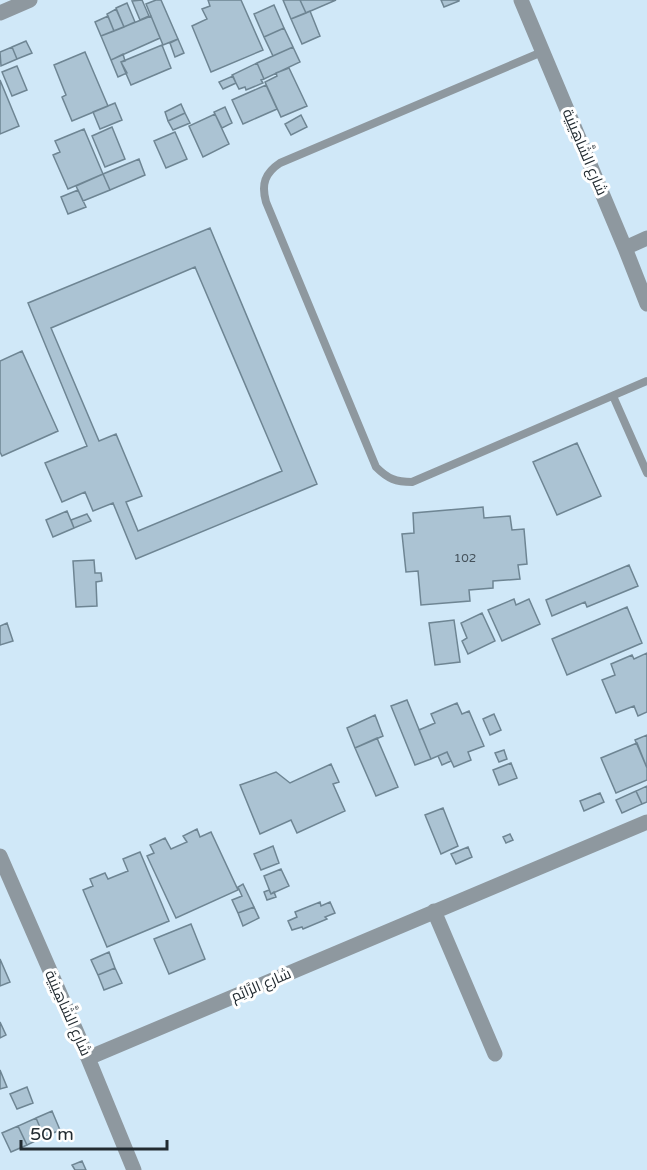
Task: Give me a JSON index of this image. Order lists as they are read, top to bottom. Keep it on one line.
{"streets":{"street":["شارع الشَّاهِينِية","شارع الرَّائِم"]},"crossings":[["شارع الشَّاهِينِية","شارع الرَّائِم"]],"house_numbers":["102"],"scale_bar":"50 m"}
